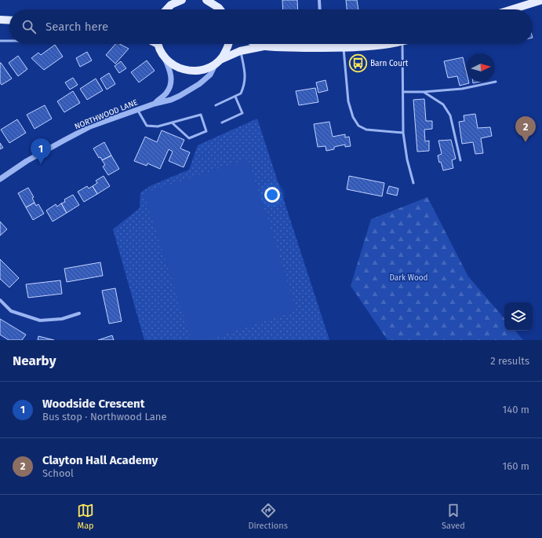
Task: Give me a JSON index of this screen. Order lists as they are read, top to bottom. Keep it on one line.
{"streets":{"street":["NORTHWOOD LANE"]},"parks":["Dark Wood"],"places":{"bus stop":["Barn Court"]},"north":"right","page":{"search":"Search here","pins":["2","1"],"heading":["Nearby","2 results"],"list":[{"mark":"1","name":"Woodside Crescent","note":"Bus stop · Northwood Lane","value":"140 m"},{"mark":"2","name":"Clayton Hall Academy","note":"School","value":"160 m"}],"nav":["Map","Directions","Saved"]}}
